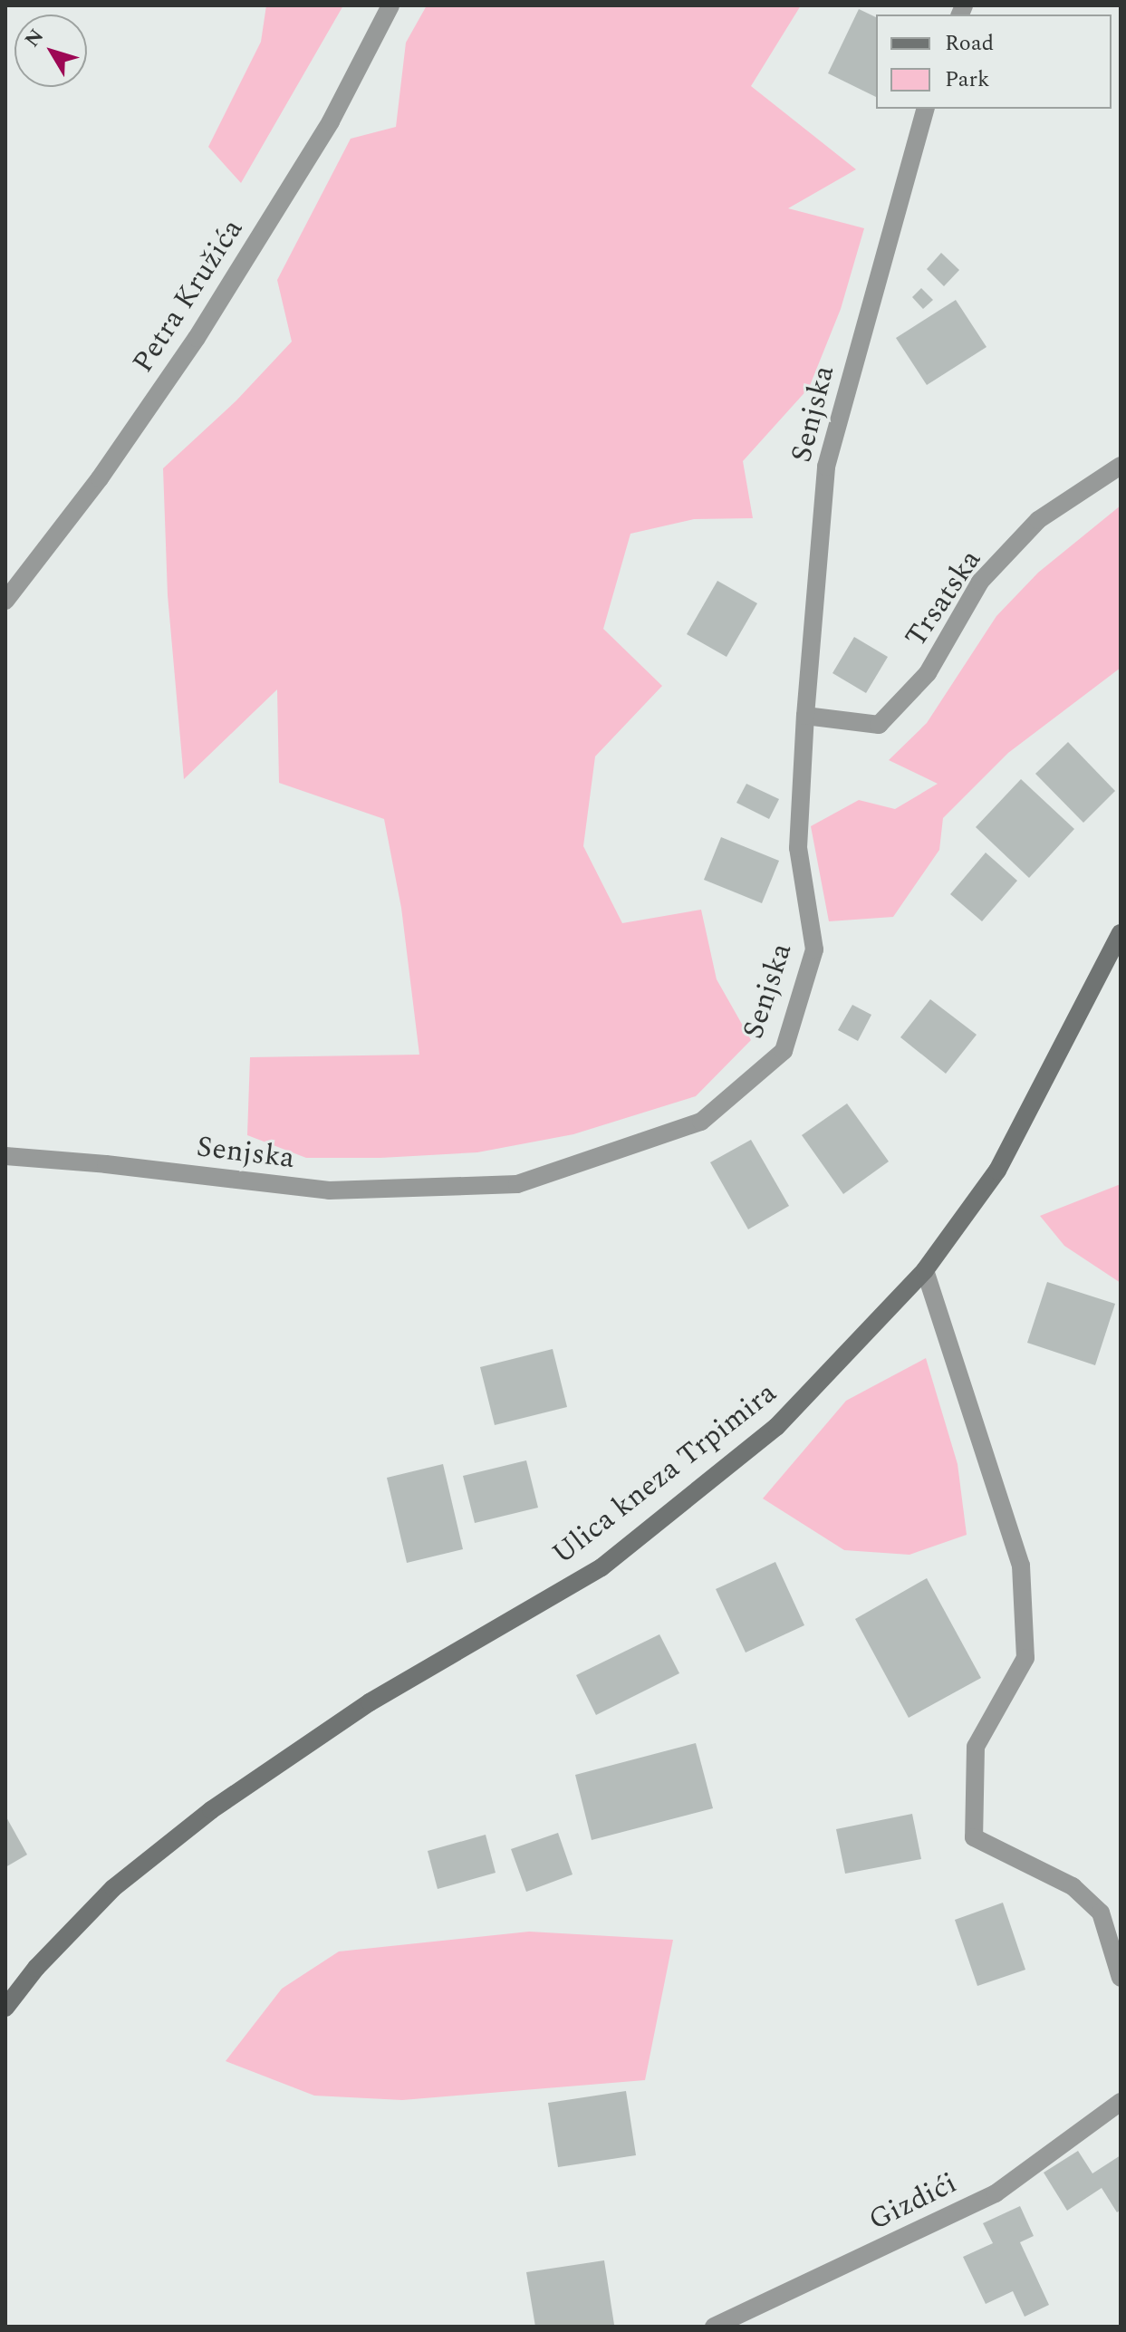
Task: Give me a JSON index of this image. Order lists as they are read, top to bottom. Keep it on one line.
{"streets":{"main road":["Ulica kneza Trpimira"],"street":["Petra Kružića","Senjska","Trsatska","Gizdići"]},"crossings":[["Senjska","Trsatska"]],"legend":["Road","Park"],"north":"top left"}
